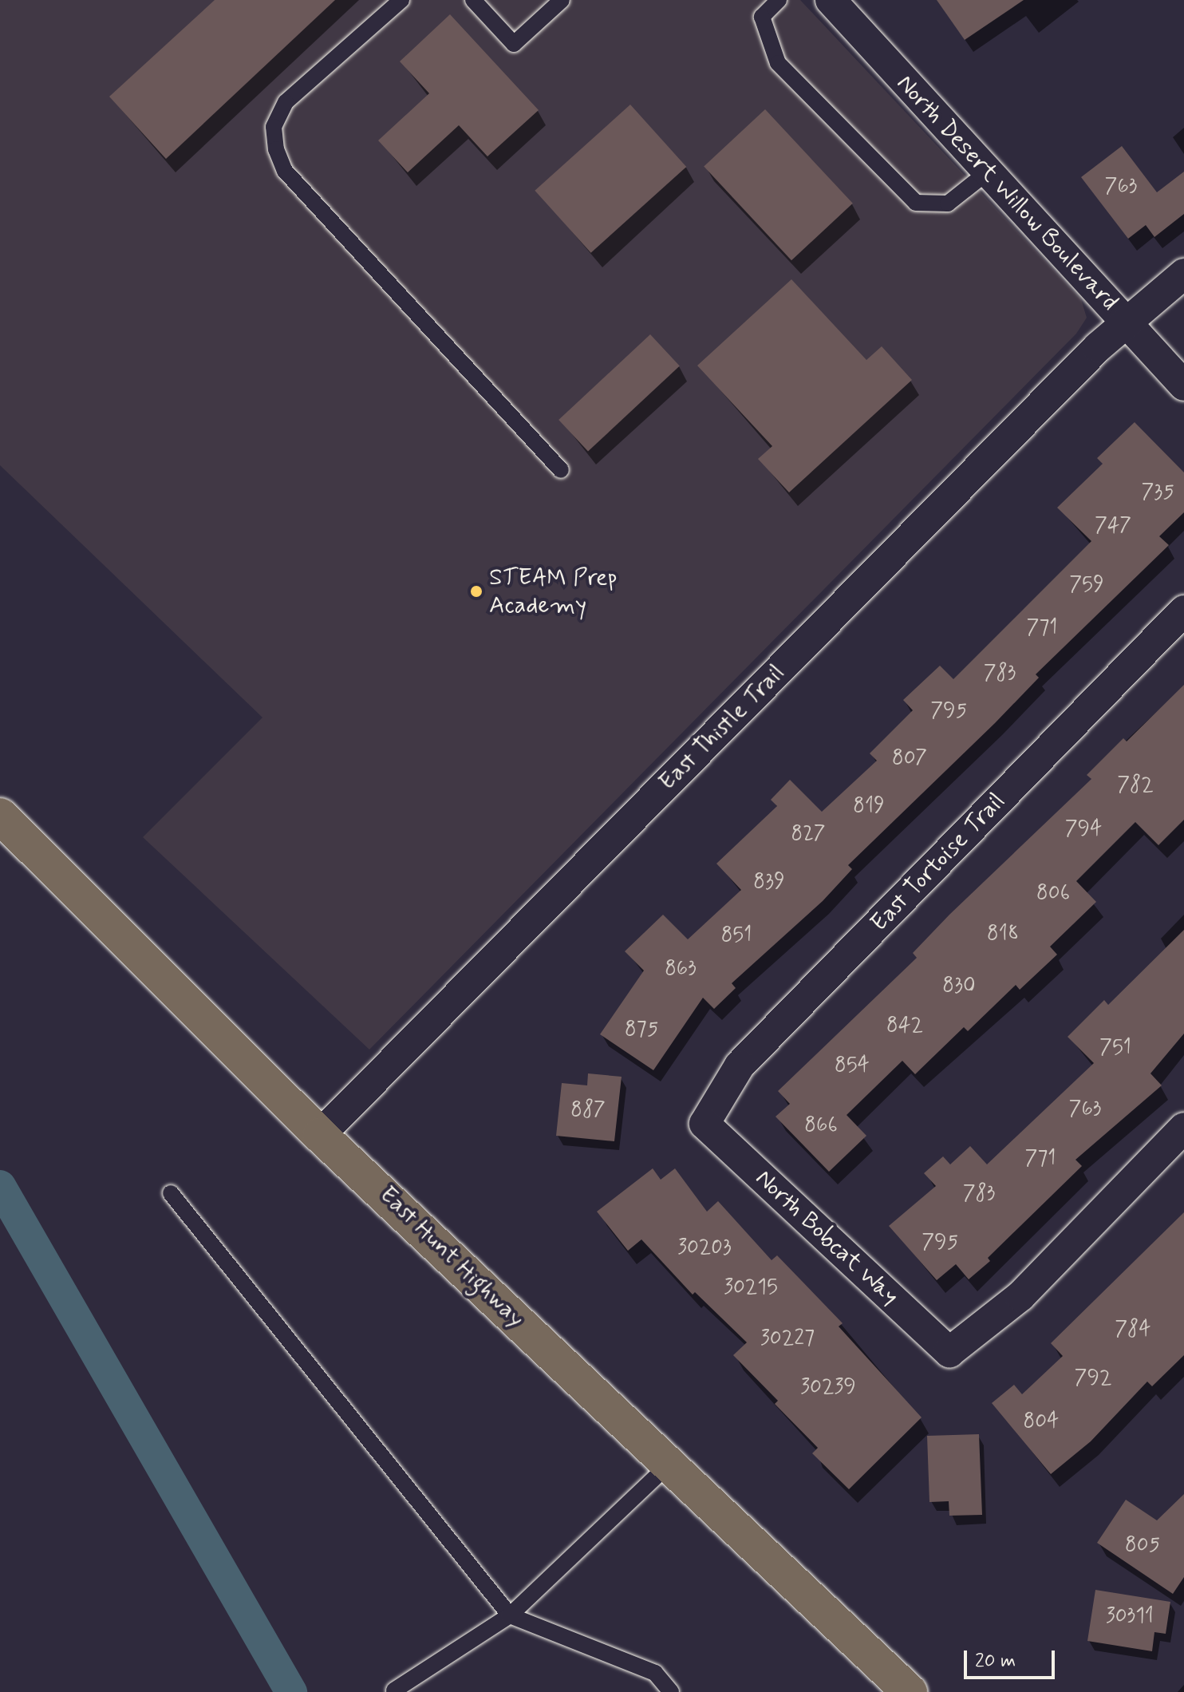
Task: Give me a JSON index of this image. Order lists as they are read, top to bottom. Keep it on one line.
{"streets":{"main road":["East Hunt Highway"],"street":["North Desert Willow Boulevard","East Thistle Trail","East Tortoise Trail","North Bobcat Way"]},"crossings":[["North Desert Willow Boulevard","East Thistle Trail"],["East Thistle Trail","East Hunt Highway"],["East Tortoise Trail","North Bobcat Way"]],"places":["STEAM Prep Academy"],"house_numbers":["763","735","747","759","771","783","795","807","782","819","794","827","839","806","818","851","863","830","842","875","751","854","763","887","866","771","783","795","30203","30215","784","30227","792","30239","804","805","30311"],"scale_bar":"20 m"}
